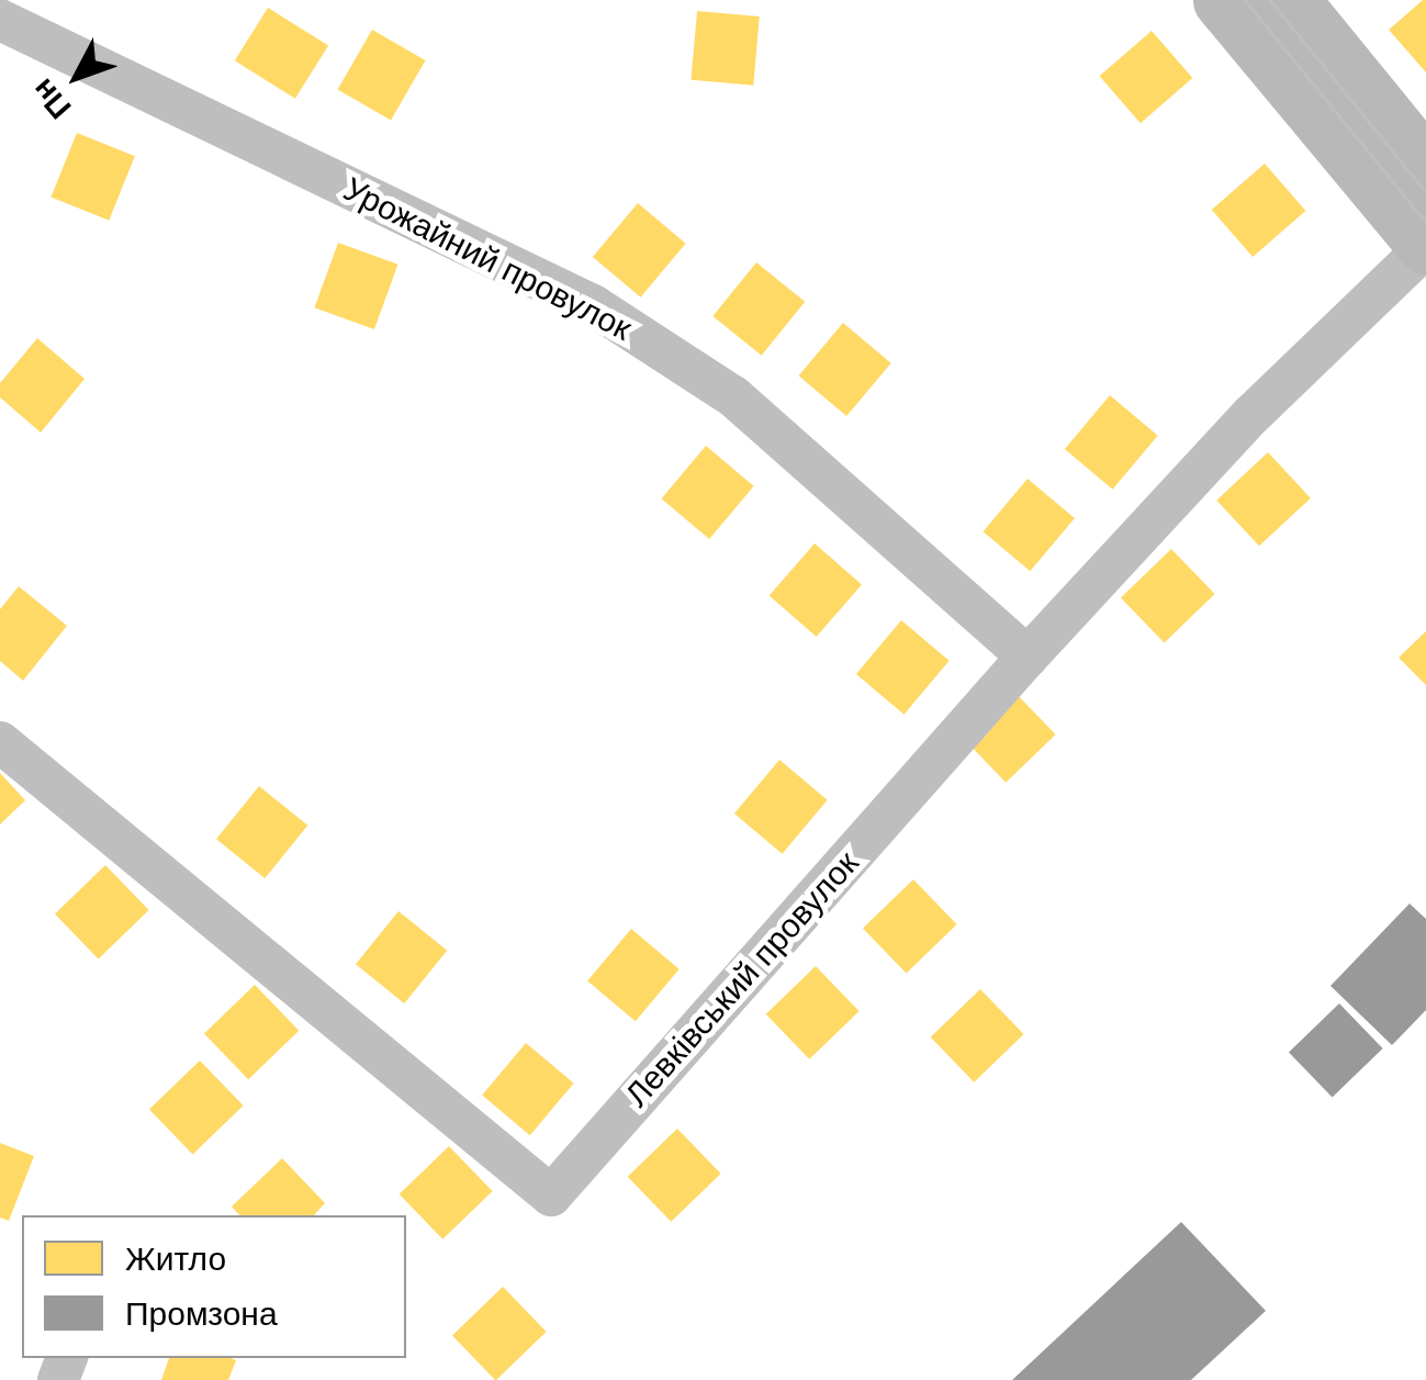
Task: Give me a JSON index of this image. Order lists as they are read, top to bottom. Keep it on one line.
{"streets":{"street":["Урожайний провулок","Левківський провулок"]},"crossings":[["Урожайний провулок","Левківський провулок"]],"legend":["Житло","Промзона"],"north":"bottom left"}
